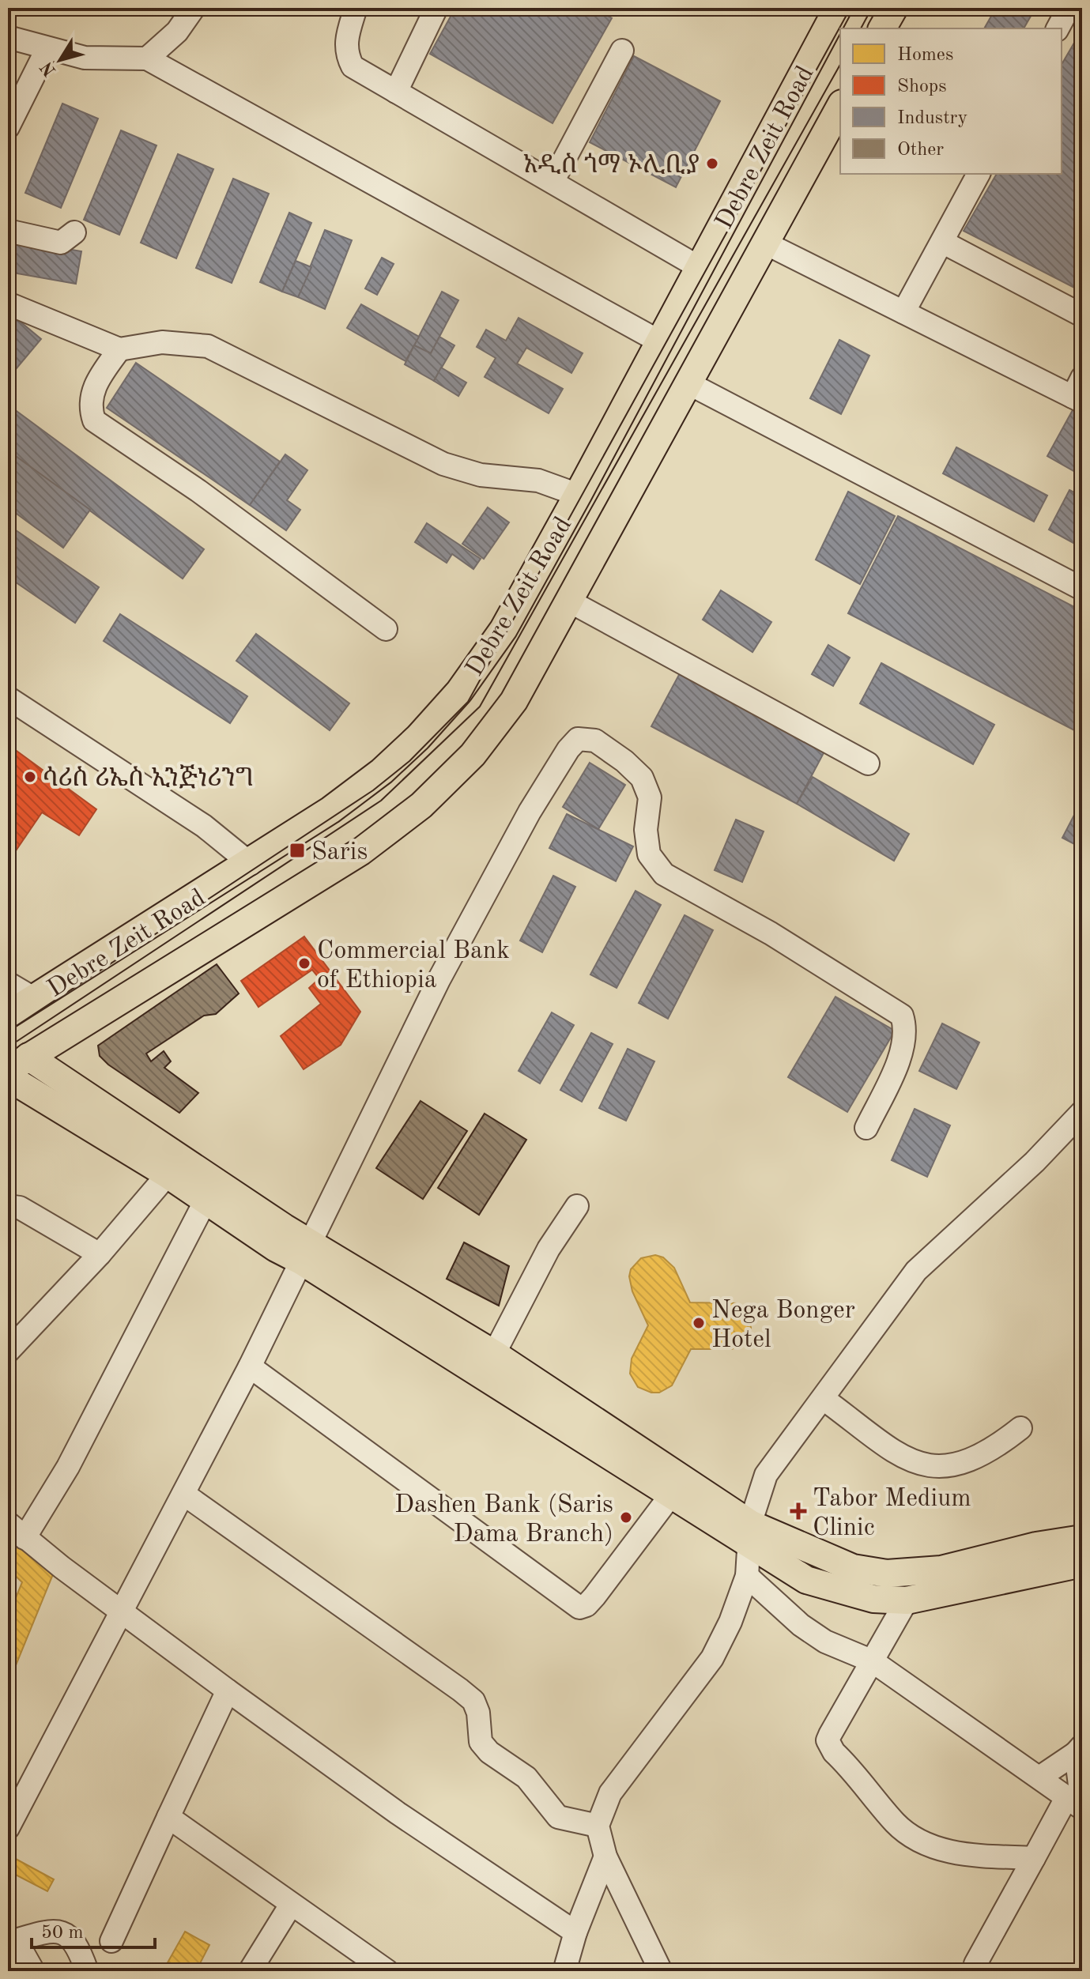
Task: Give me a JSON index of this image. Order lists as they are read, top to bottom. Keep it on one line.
{"streets":{"main road":["Debre Zeit Road"]},"places":{"other":["አዲስ ጎማ ኦሊቢያ","ሳሪስ ሪኤስ ኢንጅነሪንግ","Commercial Bank of Ethiopia","Nega Bonger Hotel","Dashen Bank (Saris Dama Branch)"],"transit":["Saris"],"health":["Tabor Medium Clinic"]},"legend":["Homes","Shops","Industry","Other"],"scale_bar":"50 m","north":"bottom left"}
